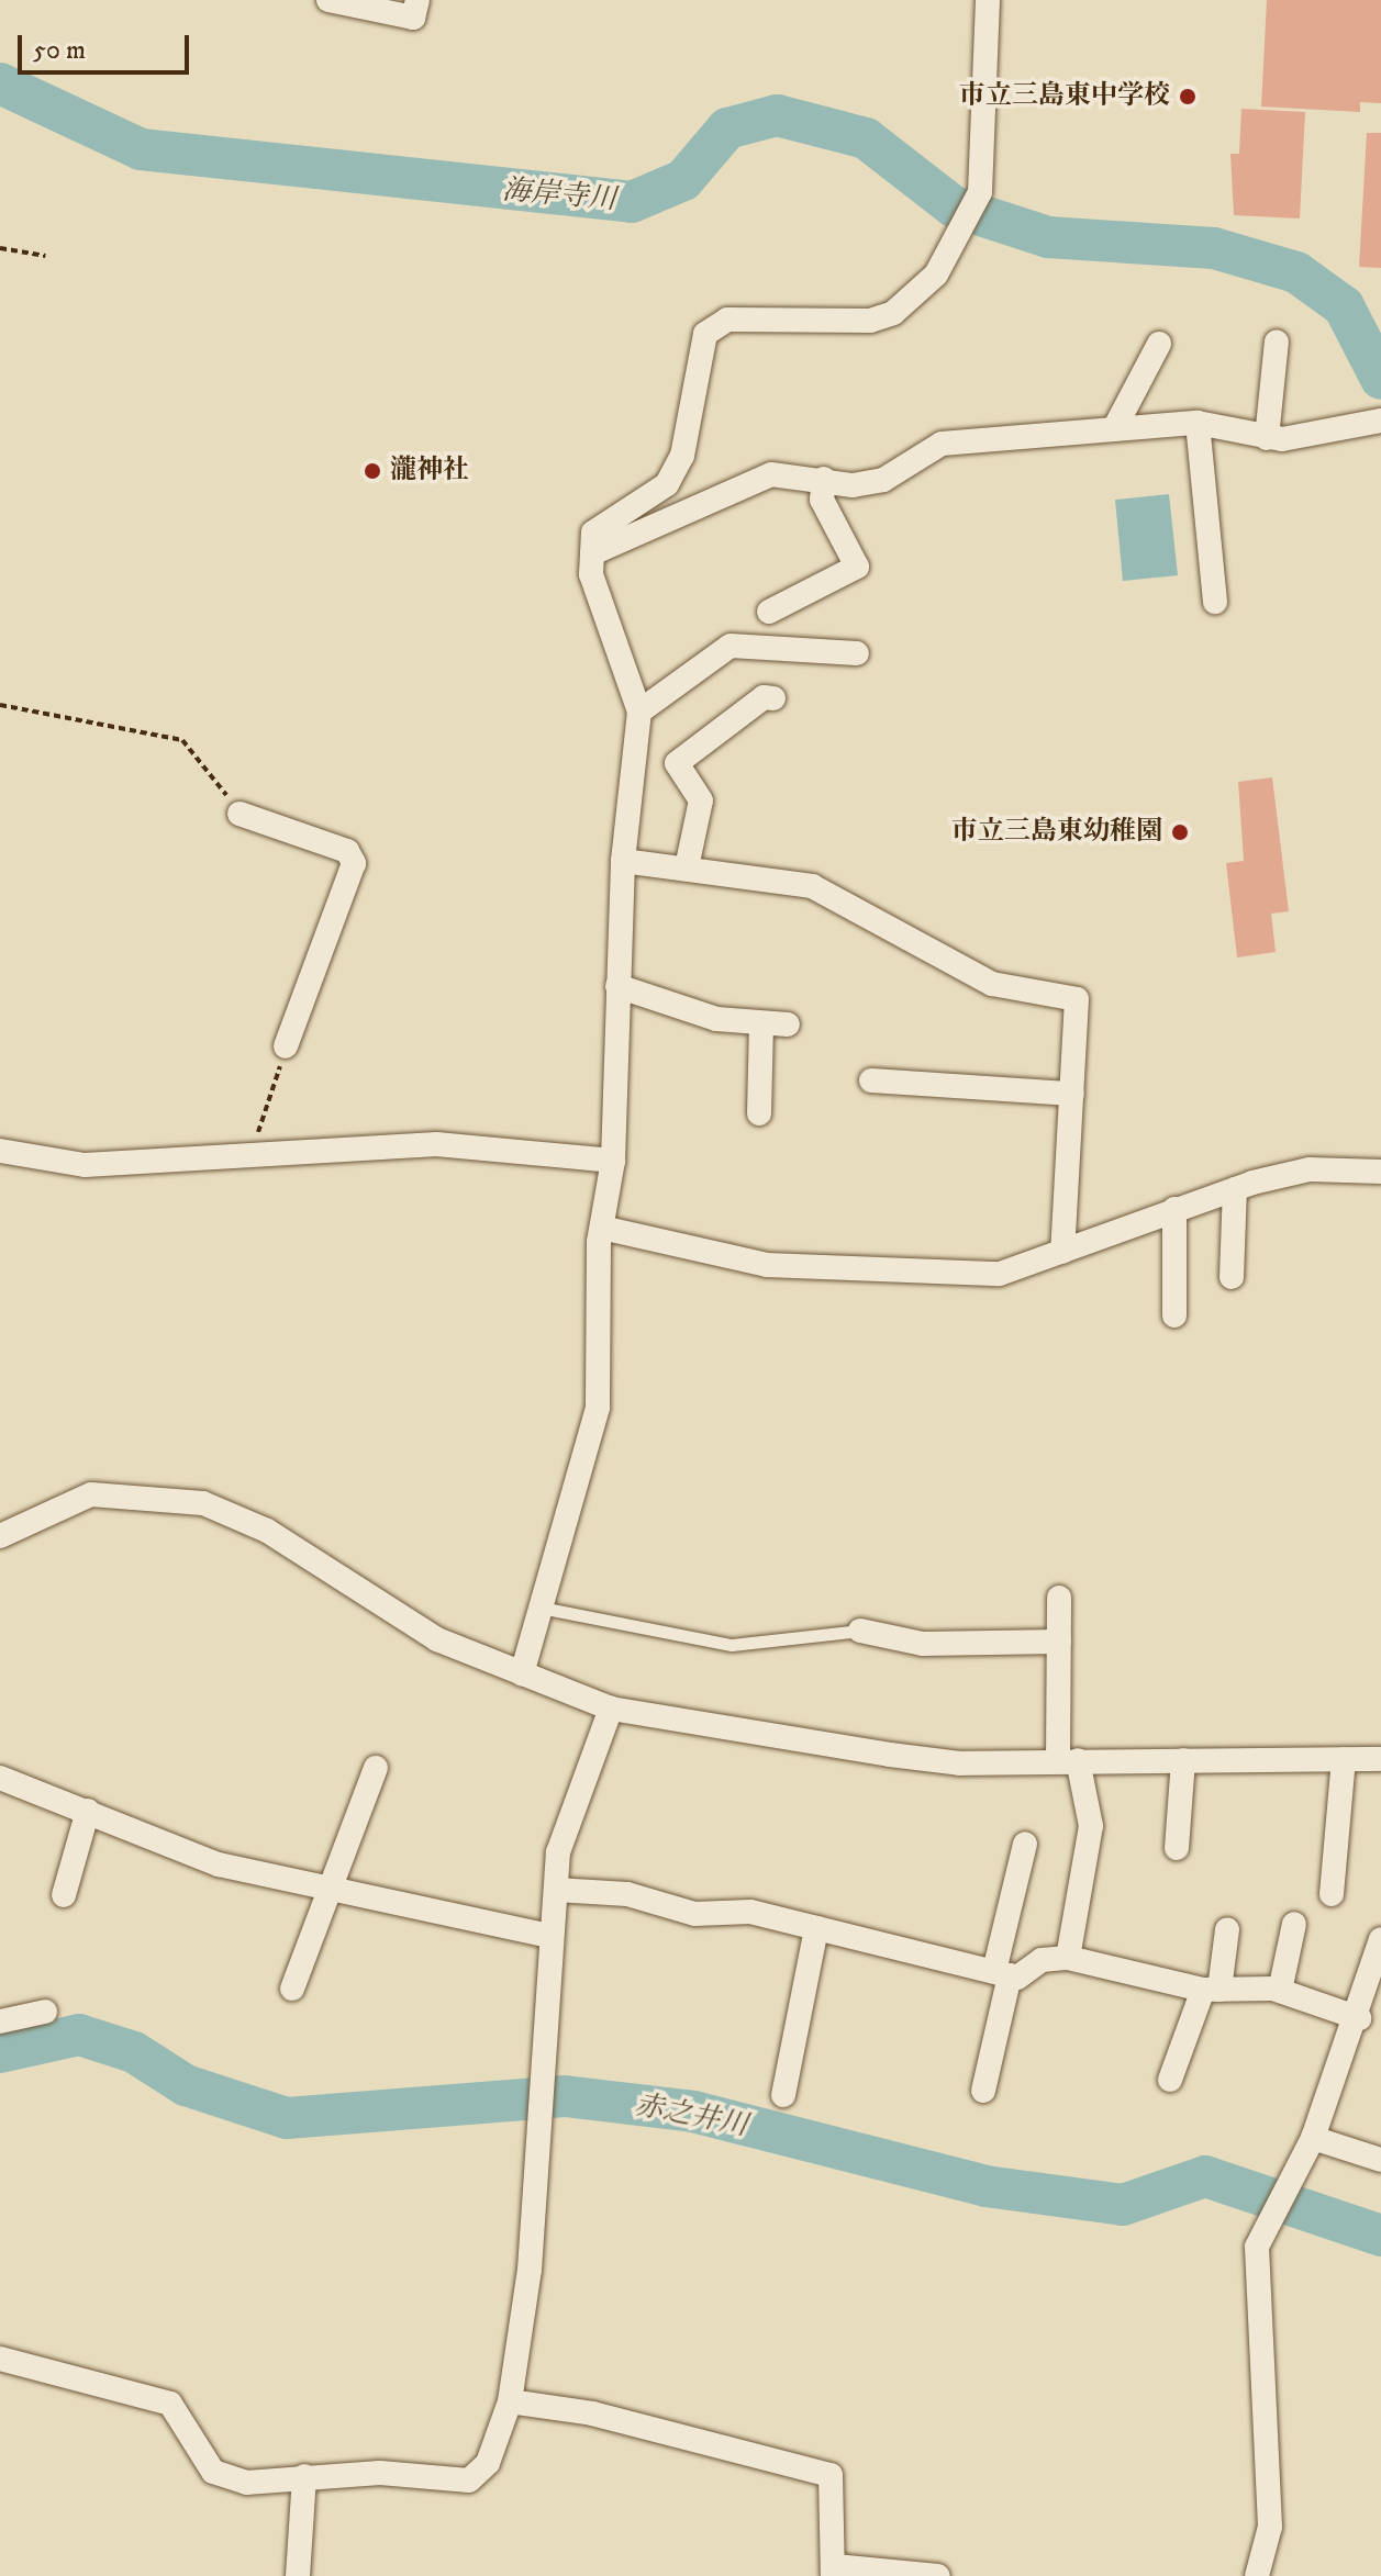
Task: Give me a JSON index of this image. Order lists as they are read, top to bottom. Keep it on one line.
{"water":["海岸寺川","赤之井川"],"places":["市立三島東中学校","瀧神社","市立三島東幼稚園"],"scale_bar":"50 m"}
